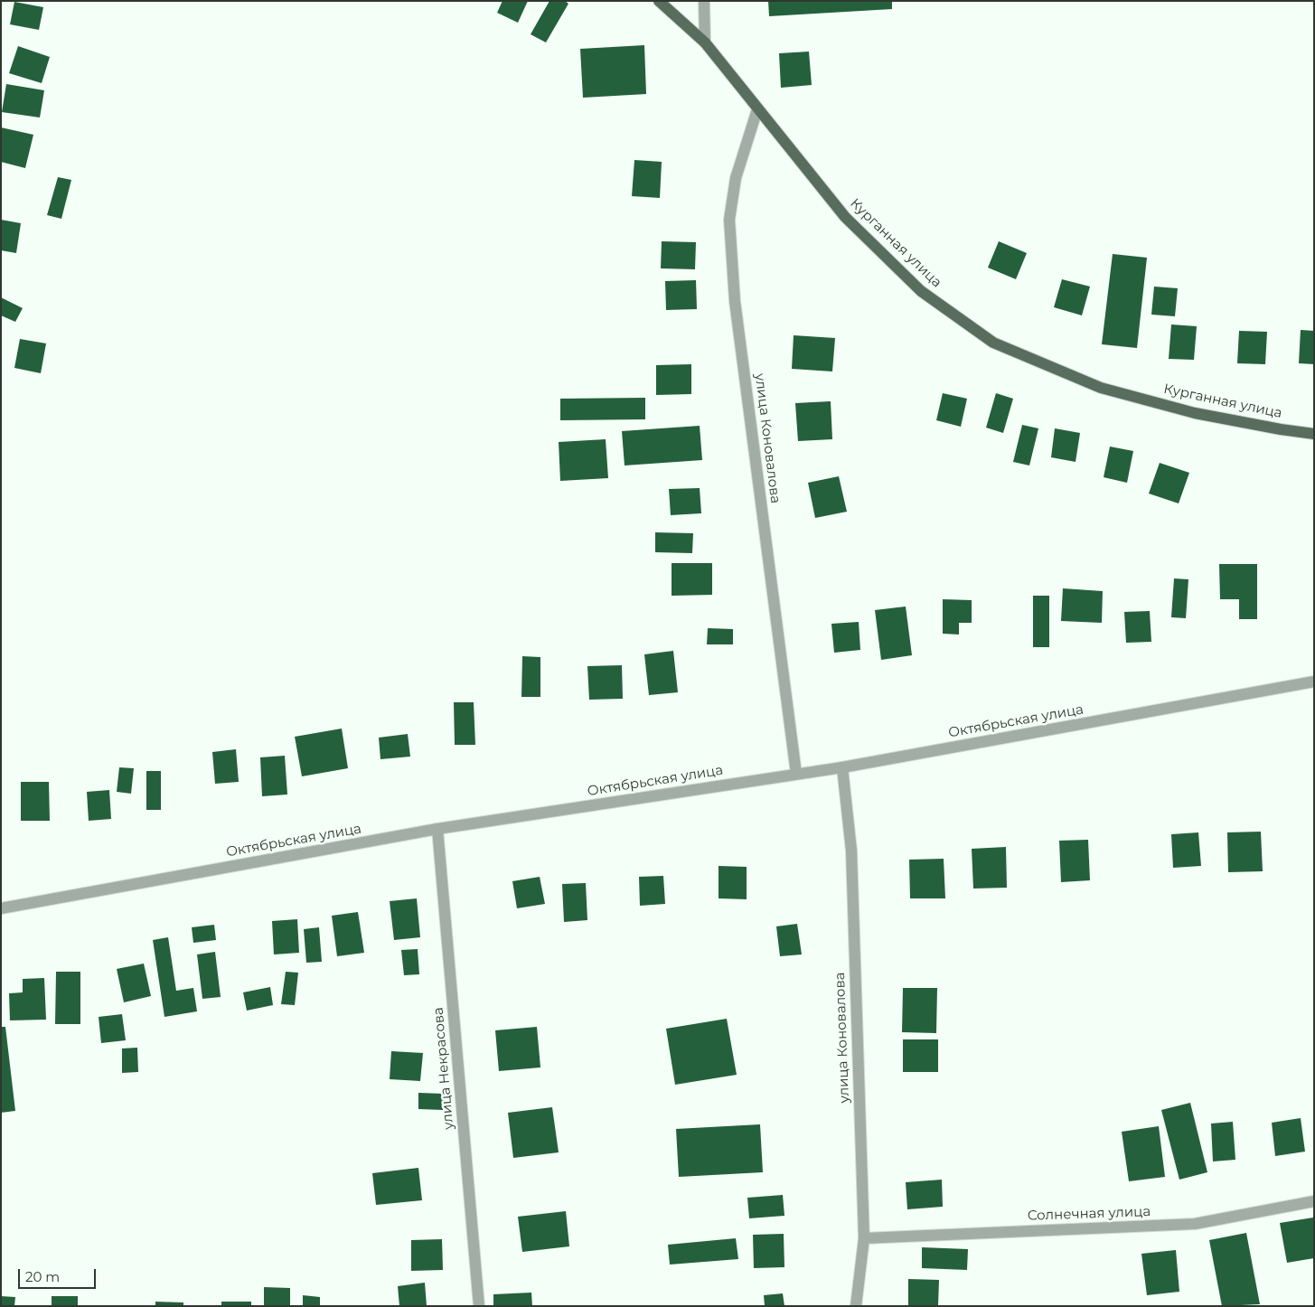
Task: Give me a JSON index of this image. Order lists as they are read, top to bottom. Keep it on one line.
{"streets":{"main road":["Курганная улица"],"street":["улица Коновалова","Октябрьская улица","улица Некрасова","Солнечная улица"]},"crossings":[["Курганная улица","улица Коновалова"],["улица Коновалова","Октябрьская улица"],["улица Коновалова","Солнечная улица"],["Октябрьская улица","улица Некрасова"]],"scale_bar":"20 m"}
